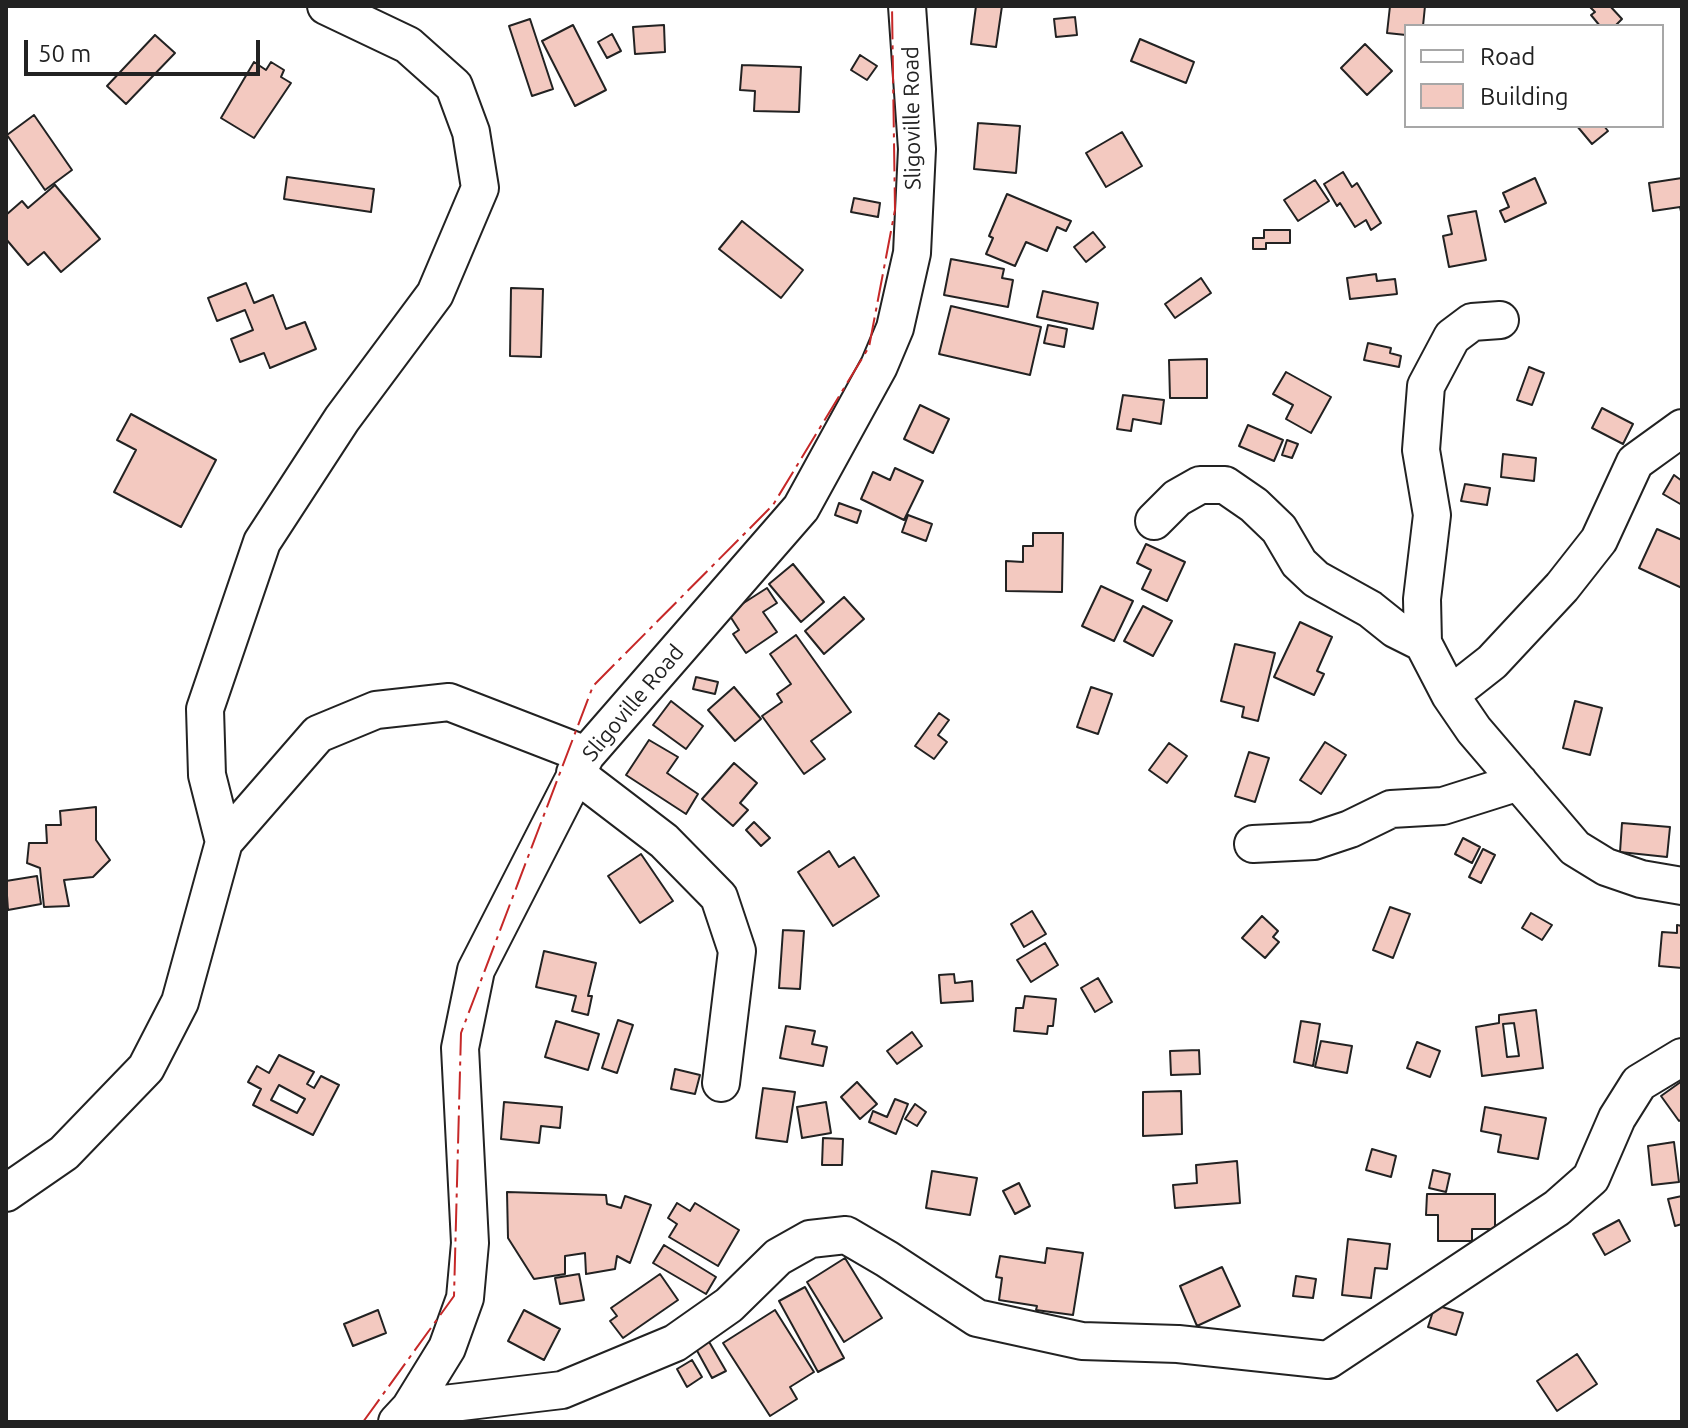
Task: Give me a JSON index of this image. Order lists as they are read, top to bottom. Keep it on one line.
{"streets":{"street":["Sligoville Road"]},"legend":["Road","Building"],"scale_bar":"50 m"}
